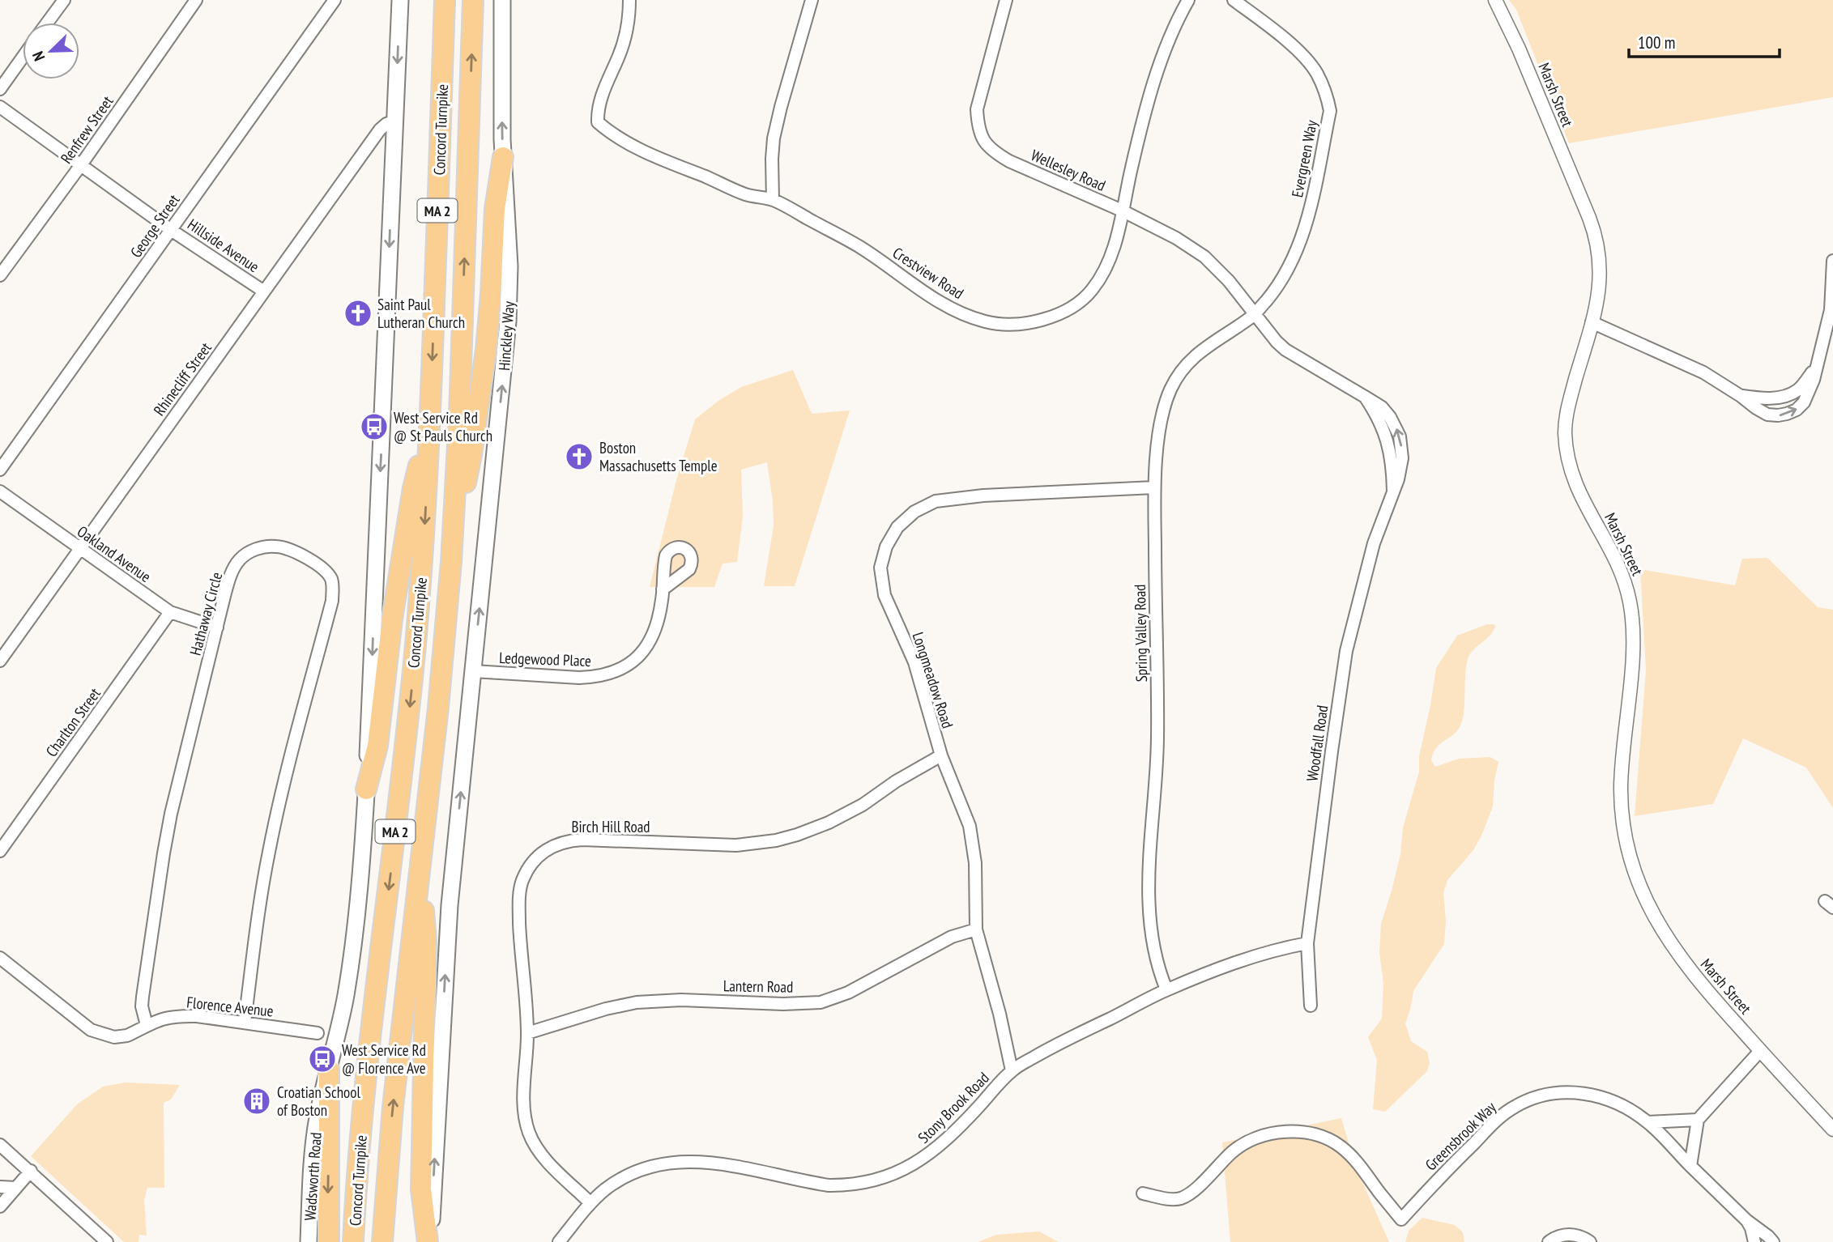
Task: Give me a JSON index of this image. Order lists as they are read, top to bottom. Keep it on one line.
{"streets":{"highway":["Concord Turnpike","MA 2"],"main road":["Hinckley Way","Wadsworth Road"],"street":["Marsh Street","Renfrew Street","Evergreen Way","Wellesley Road","George Street","Hillside Avenue","Crestview Road","Rhinecliff Street","Oakland Avenue","Hathaway Circle","Spring Valley Road","Ledgewood Place","Longmeadow Road","Charlton Street","Woodfall Road","Birch Hill Road","Lantern Road","Florence Avenue","Stony Brook Road","Greensbrook Way"]},"crossings":[["Renfrew Street","Hillside Avenue"],["Evergreen Way","Wellesley Road"],["Evergreen Way","Spring Valley Road"],["Evergreen Way","Woodfall Road"],["Wellesley Road","Crestview Road"],["Wellesley Road","Spring Valley Road"],["Wellesley Road","Woodfall Road"],["George Street","Hillside Avenue"],["Hillside Avenue","Rhinecliff Street"],["Hinckley Way","Ledgewood Place"],["Rhinecliff Street","Oakland Avenue"],["Oakland Avenue","Hathaway Circle"],["Oakland Avenue","Charlton Street"],["Hathaway Circle","Florence Avenue"],["Spring Valley Road","Longmeadow Road"],["Spring Valley Road","Woodfall Road"],["Spring Valley Road","Stony Brook Road"],["Longmeadow Road","Birch Hill Road"],["Longmeadow Road","Lantern Road"],["Longmeadow Road","Stony Brook Road"],["Woodfall Road","Stony Brook Road"],["Birch Hill Road","Lantern Road"],["Birch Hill Road","Stony Brook Road"]],"places":{"church":["Saint Paul Lutheran Church","Boston Massachusetts Temple"],"bus stop":["West Service Rd @ St Pauls Church","West Service Rd @ Florence Ave"],"building":["Croatian School of Boston"]},"scale_bar":"100 m","north":"bottom left"}
